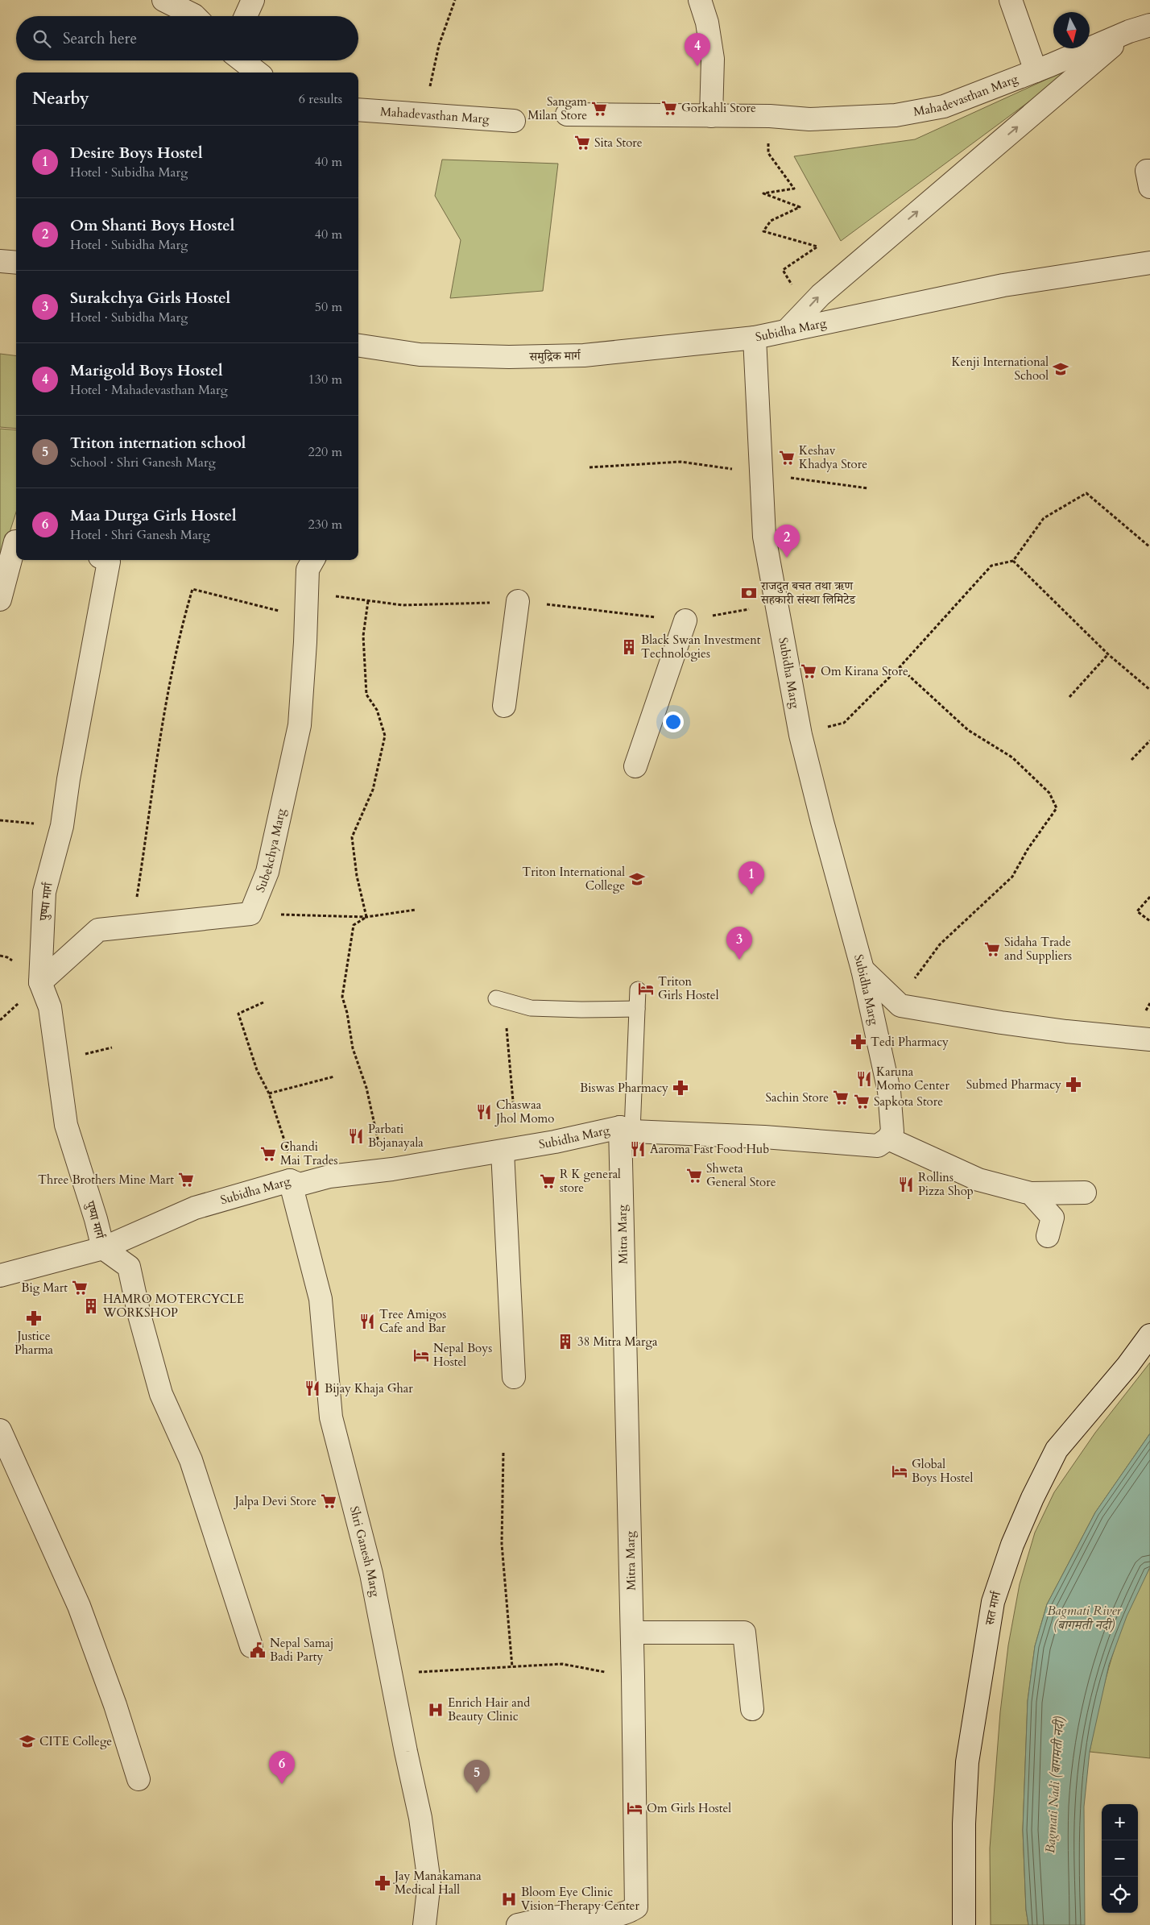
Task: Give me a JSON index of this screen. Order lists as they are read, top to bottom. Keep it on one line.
{"streets":{"street":["Mahadevasthan Marg","Subidha Marg","समुद्रिक मार्ग","Subekchya Marg","पुष्पा मार्ग","Mitra Marg","Shri Ganesh Marg","सत मार्ग"]},"crossings":[["Subidha Marg","समुद्रिक मार्ग"],["Subidha Marg","पुष्पा मार्ग"],["Subidha Marg","Mitra Marg"],["Subidha Marg","Shri Ganesh Marg"]],"water":["Bagmati River (बागमती नदी)","Bagmati Nadi (बागमती नदी)"],"places":{"supermarket":["Gorkahli Store","Sangam Milan Store","Sita Store","Keshav Khadya Store","Om Kirana Store","Sidaha Trade and Suppliers","Sachin Store","Sapkota Store","Chandi Mai Trades","Shweta General Store","Three Brothers Mine Mart","R K general store","Big Mart","Jalpa Devi Store"],"school or university":["Kenji International School","Triton International College","CITE College"],"bank":["राजदुत बचत तथा ऋण सहकारी संस्था लिमिटेड"],"building":["Black Swan Investment Technologies","HAMRO MOTERCYCLE WORKSHOP","38 Mitra Marga"],"hotel":["Triton Girls Hostel","Nepal Boys Hostel","Global Boys Hostel","Om Girls Hostel"],"pharmacy":["Tedi Pharmacy","Submed Pharmacy","Biswas Pharmacy","Justice Pharma","Jay Manakamana Medical Hall"],"restaurant":["Karuna Momo Center","Chaswaa Jhol Momo","Parbati Bojanayala","Aaroma Fast Food Hub","Rollins Pizza Shop","Tree Amigos Cafe and Bar","Bijay Khaja Ghar"],"public building":["Nepal Samaj Badi Party"],"hospital":["Enrich Hair and Beauty Clinic","Bloom Eye Clinic Vision Therapy Center"]},"north":"bottom","page":{"search":"Search here","pins":["4","2","1","3","6","5"],"heading":["Nearby","6 results"],"list":[{"mark":"1","name":"Desire Boys Hostel","note":"Hotel · Subidha Marg","value":"40 m"},{"mark":"2","name":"Om Shanti Boys Hostel","note":"Hotel · Subidha Marg","value":"40 m"},{"mark":"3","name":"Surakchya Girls Hostel","note":"Hotel · Subidha Marg","value":"50 m"},{"mark":"4","name":"Marigold Boys Hostel","note":"Hotel · Mahadevasthan Marg","value":"130 m"},{"mark":"5","name":"Triton internation school","note":"School · Shri Ganesh Marg","value":"220 m"},{"mark":"6","name":"Maa Durga Girls Hostel","note":"Hotel · Shri Ganesh Marg","value":"230 m"}],"map_buttons":["+","−"]}}
